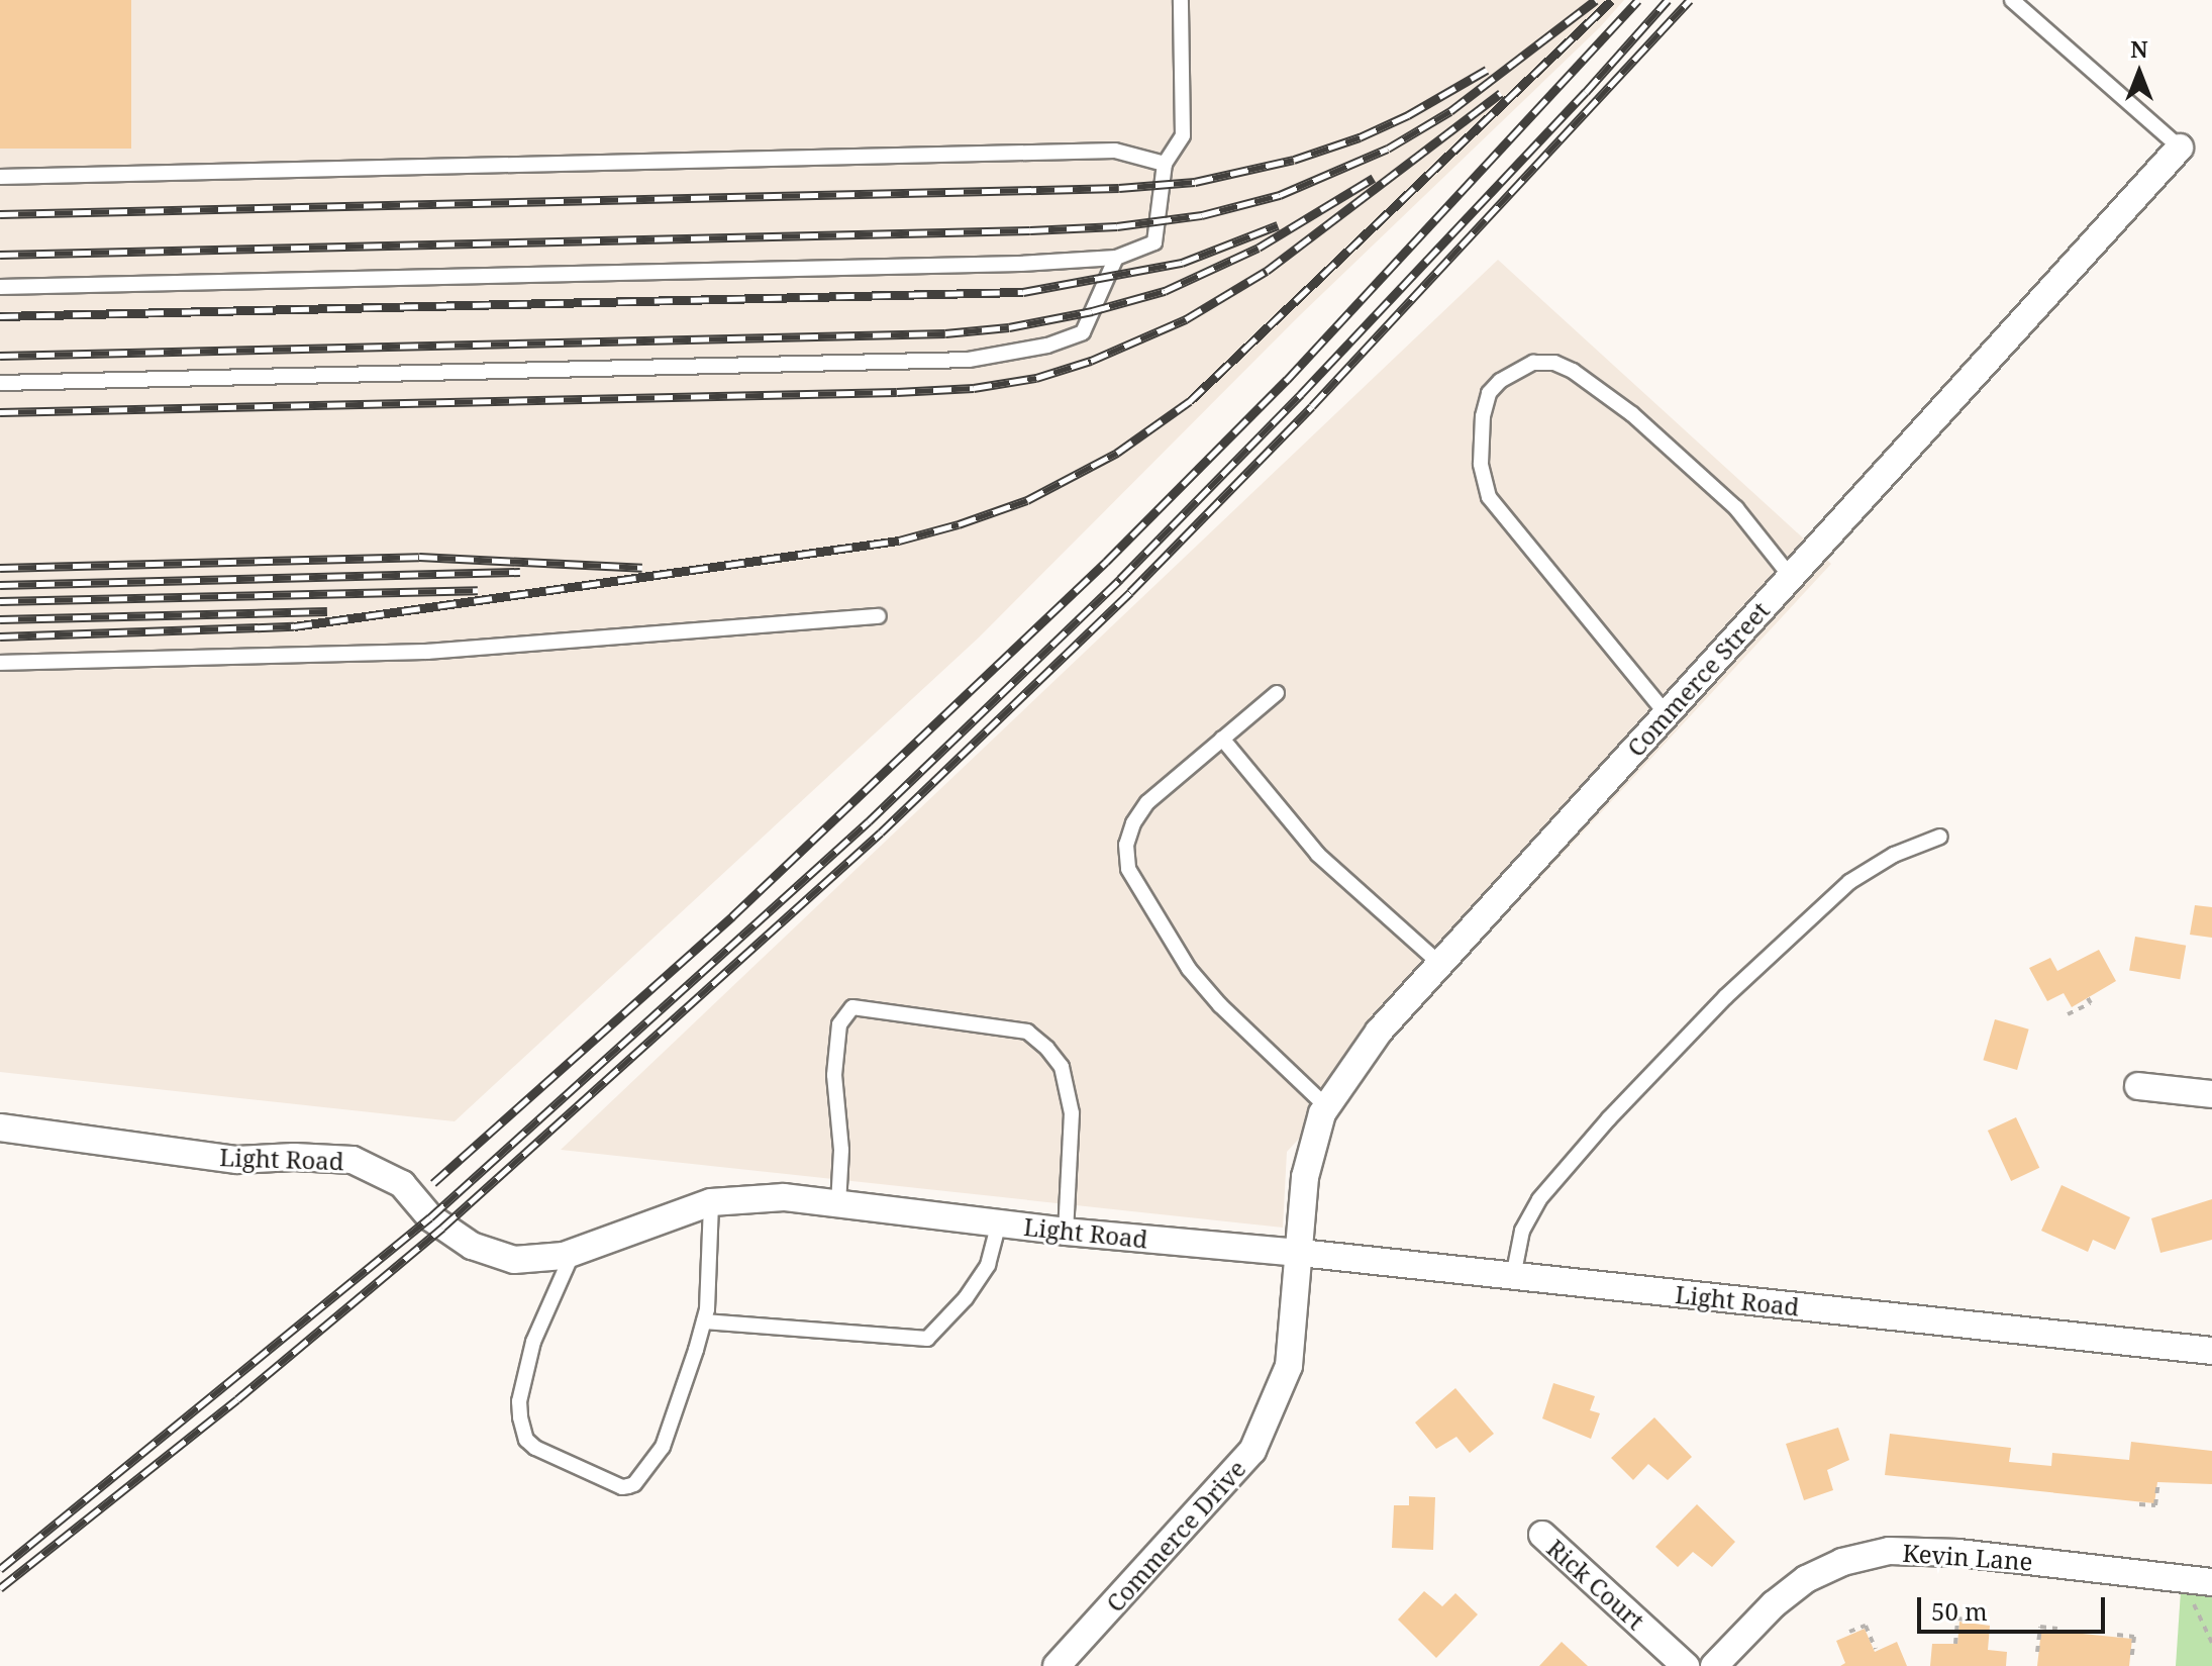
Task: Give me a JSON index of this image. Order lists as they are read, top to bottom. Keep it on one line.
{"streets":{"street":["Commerce Street","Light Road","Commerce Drive","Kevin Lane","Rick Court"]},"crossings":[["Commerce Street","Light Road"],["Commerce Street","Commerce Drive"],["Light Road","Commerce Drive"]],"scale_bar":"50 m","north":"top"}
